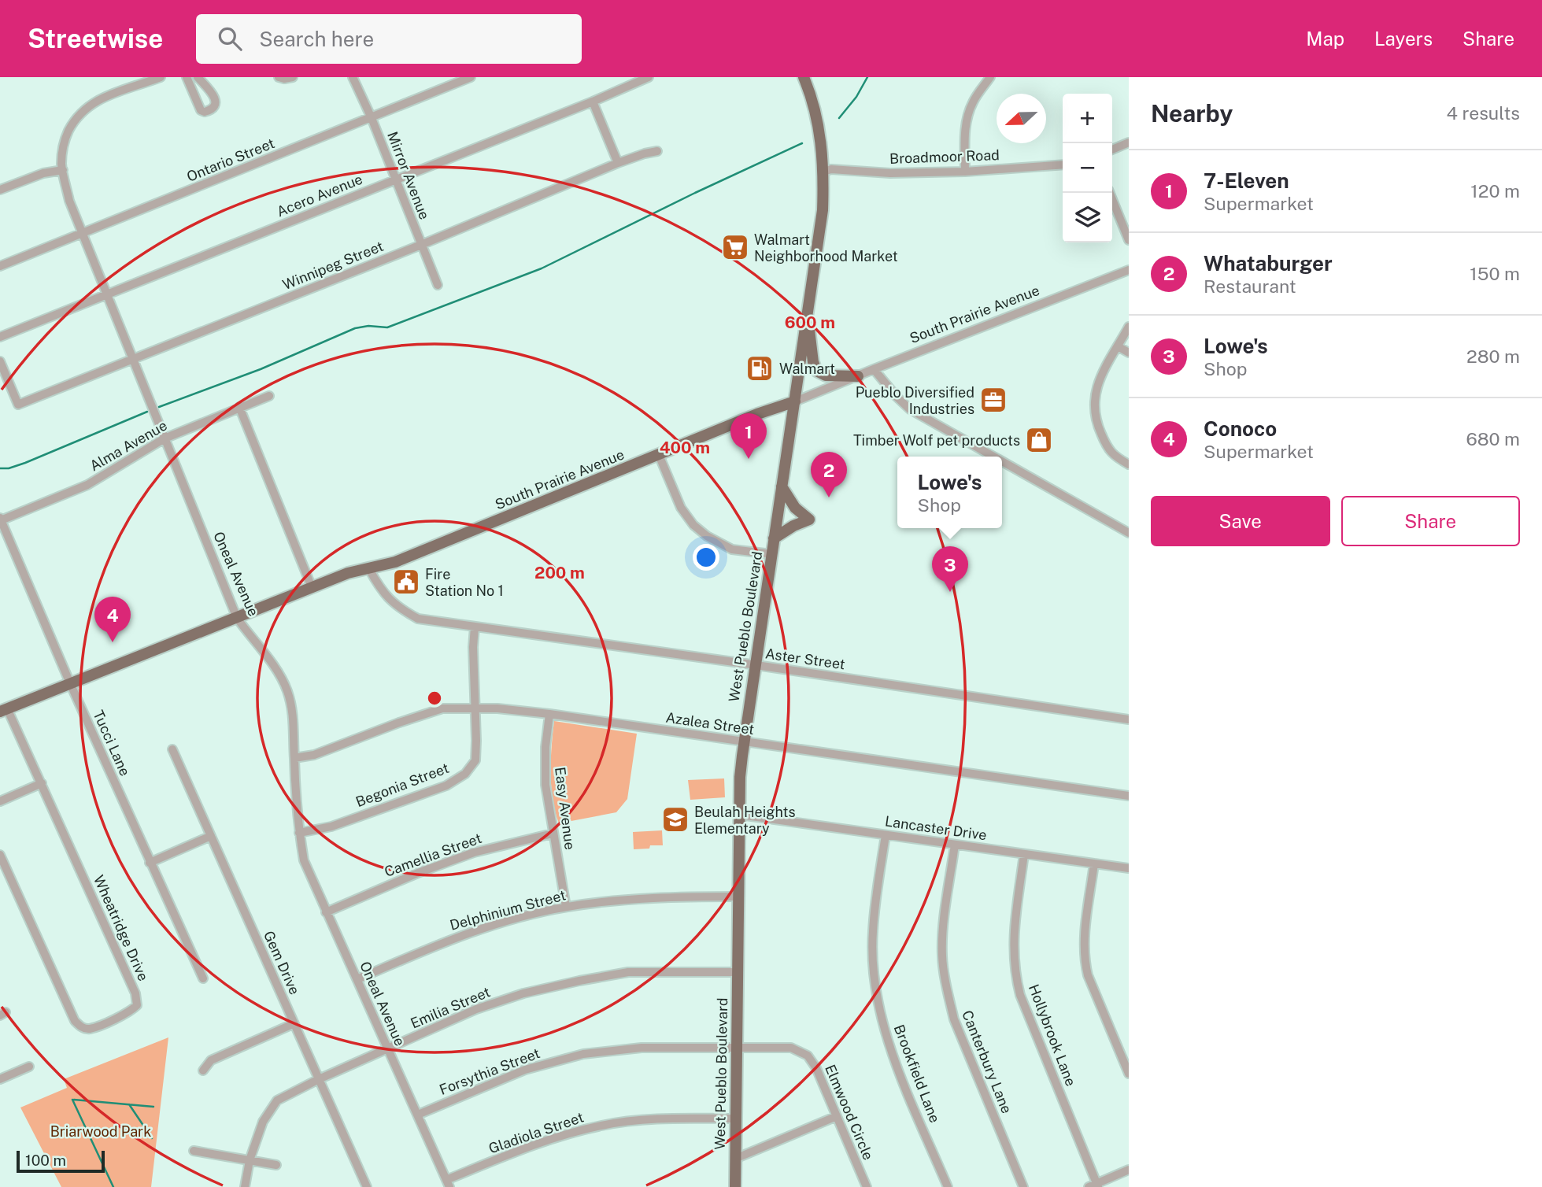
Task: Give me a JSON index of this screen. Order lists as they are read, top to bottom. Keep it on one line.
{"streets":{"main road":["South Prairie Avenue","West Pueblo Boulevard"],"street":["Broadmoor Road","Ontario Street","Mirror Avenue","Acero Avenue","Winnipeg Street","Alma Avenue","Oneal Avenue","Aster Street","Azalea Street","Tucci Lane","Begonia Street","Easy Avenue","Lancaster Drive","Camellia Street","Delphinium Street","Wheatridge Drive","Gem Drive","Emilia Street","Hollybrook Lane","Canterbury Lane","Forsythia Street","Brookfield Lane","Elmwood Circle","Gladiola Street"]},"crossings":[["Broadmoor Road","West Pueblo Boulevard"],["Ontario Street","Mirror Avenue"],["Ontario Street","Oneal Avenue"],["Mirror Avenue","Acero Avenue"],["Mirror Avenue","Winnipeg Street"],["Acero Avenue","Oneal Avenue"],["Winnipeg Street","Oneal Avenue"],["South Prairie Avenue","Oneal Avenue"],["South Prairie Avenue","West Pueblo Boulevard"],["South Prairie Avenue","Aster Street"],["South Prairie Avenue","Tucci Lane"],["South Prairie Avenue","Wheatridge Drive"],["Alma Avenue","Oneal Avenue"],["Alma Avenue","Tucci Lane"],["Oneal Avenue","Azalea Street"],["Oneal Avenue","Begonia Street"],["Oneal Avenue","Camellia Street"],["Oneal Avenue","Delphinium Street"],["Oneal Avenue","Emilia Street"],["Oneal Avenue","Forsythia Street"],["Oneal Avenue","Gladiola Street"],["West Pueblo Boulevard","Aster Street"],["West Pueblo Boulevard","Azalea Street"],["West Pueblo Boulevard","Lancaster Drive"],["West Pueblo Boulevard","Delphinium Street"],["West Pueblo Boulevard","Emilia Street"],["West Pueblo Boulevard","Forsythia Street"],["West Pueblo Boulevard","Elmwood Circle"],["West Pueblo Boulevard","Gladiola Street"],["Aster Street","Begonia Street"],["Azalea Street","Begonia Street"],["Azalea Street","Easy Avenue"],["Easy Avenue","Camellia Street"],["Easy Avenue","Delphinium Street"],["Lancaster Drive","Hollybrook Lane"],["Lancaster Drive","Canterbury Lane"],["Lancaster Drive","Brookfield Lane"],["Gem Drive","Emilia Street"],["Forsythia Street","Elmwood Circle"]],"parks":["Briarwood Park"],"places":{"supermarket":["Walmart Neighborhood Market"],"fuel station":["Walmart"],"office":["Pueblo Diversified Industries"],"shop":["Timber Wolf pet products"],"public building":["Fire Station No 1"],"school or university":["Beulah Heights Elementary"]},"scale_bar":"100 m","north":"left","page":{"header":"Streetwise","search":"Search here","nav":["Map","Layers","Share"],"heading":["Nearby","4 results"],"map_buttons":["+","−"],"list":[{"mark":"1","name":"7-Eleven","note":"Supermarket","value":"120 m"},{"mark":"2","name":"Whataburger","note":"Restaurant","value":"150 m"},{"mark":"3","name":"Lowe's","note":"Shop","value":"280 m"},{"mark":"4","name":"Conoco","note":"Supermarket","value":"680 m"}],"pins":["1","2","3","4"],"popup":["Lowe's","Shop"],"buttons":["Save","Share"],"scale":"100 m"},"rings":["600 m","400 m","200 m"]}
